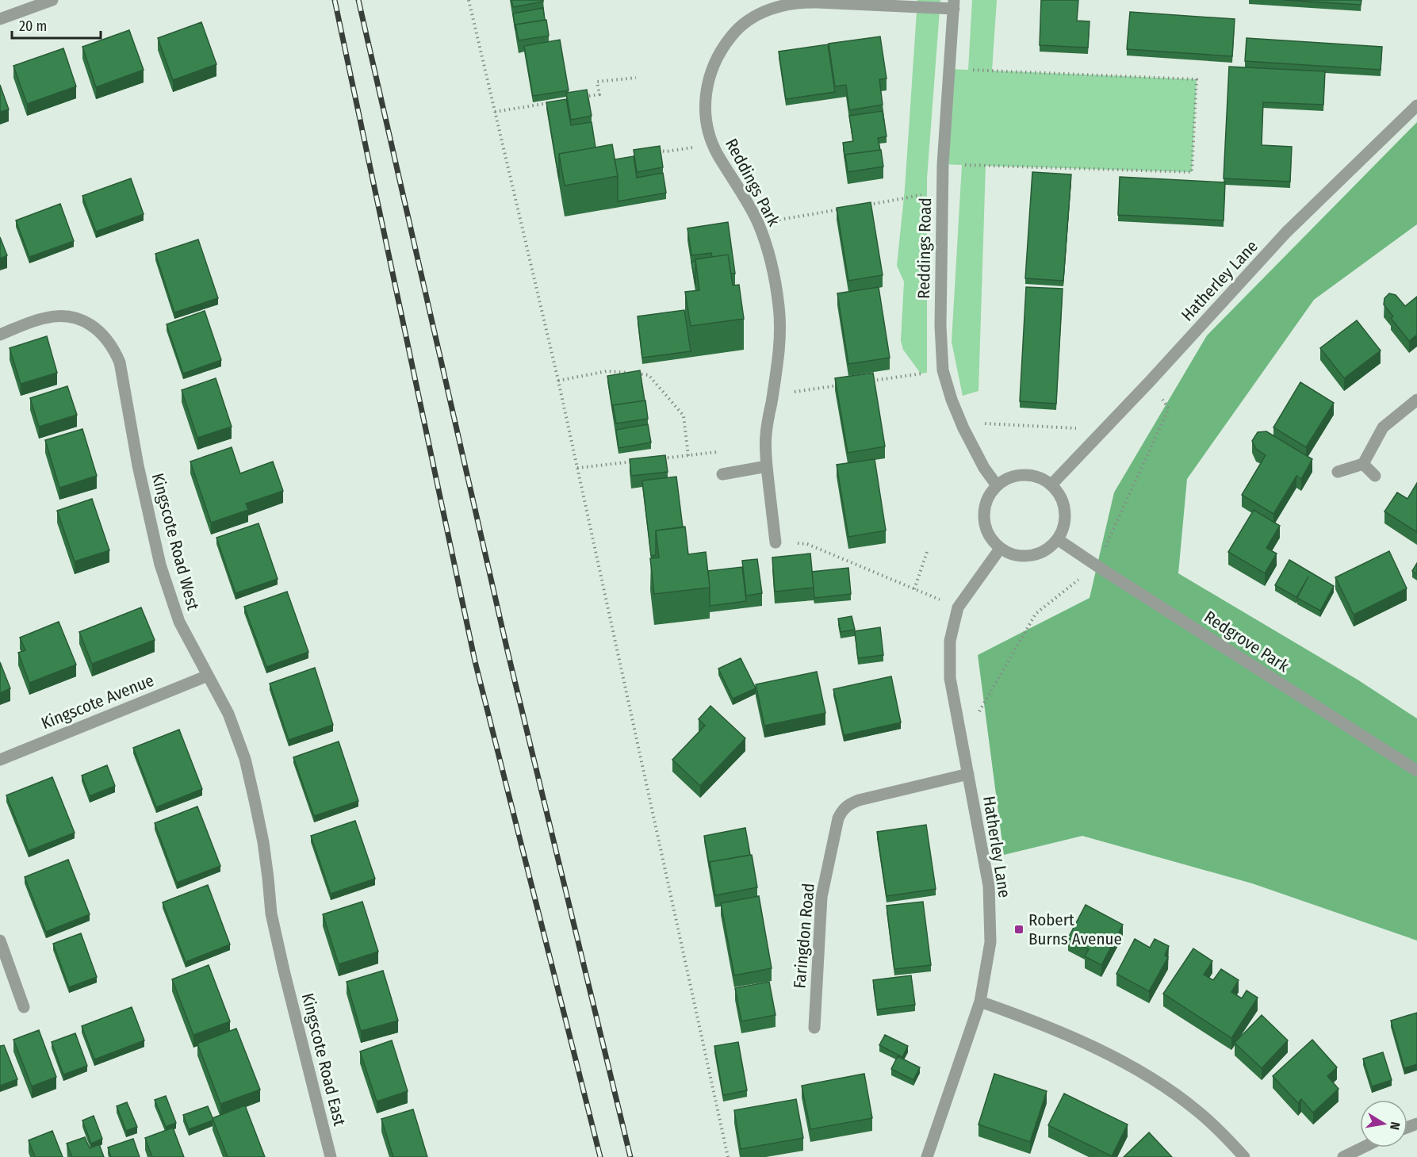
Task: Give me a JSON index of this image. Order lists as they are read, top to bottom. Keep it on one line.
{"streets":{"street":["Reddings Park","Reddings Road","Hatherley Lane","Kingscote Road West","Redgrove Park","Kingscote Avenue","Faringdon Road","Kingscote Road East"]},"crossings":[["Reddings Park","Reddings Road"],["Reddings Road","Hatherley Lane"],["Reddings Road","Redgrove Park"],["Hatherley Lane","Redgrove Park"],["Hatherley Lane","Faringdon Road"],["Kingscote Road West","Kingscote Avenue"],["Kingscote Road West","Kingscote Road East"]],"places":{"transit":["Robert Burns Avenue"]},"scale_bar":"20 m","north":"right"}
